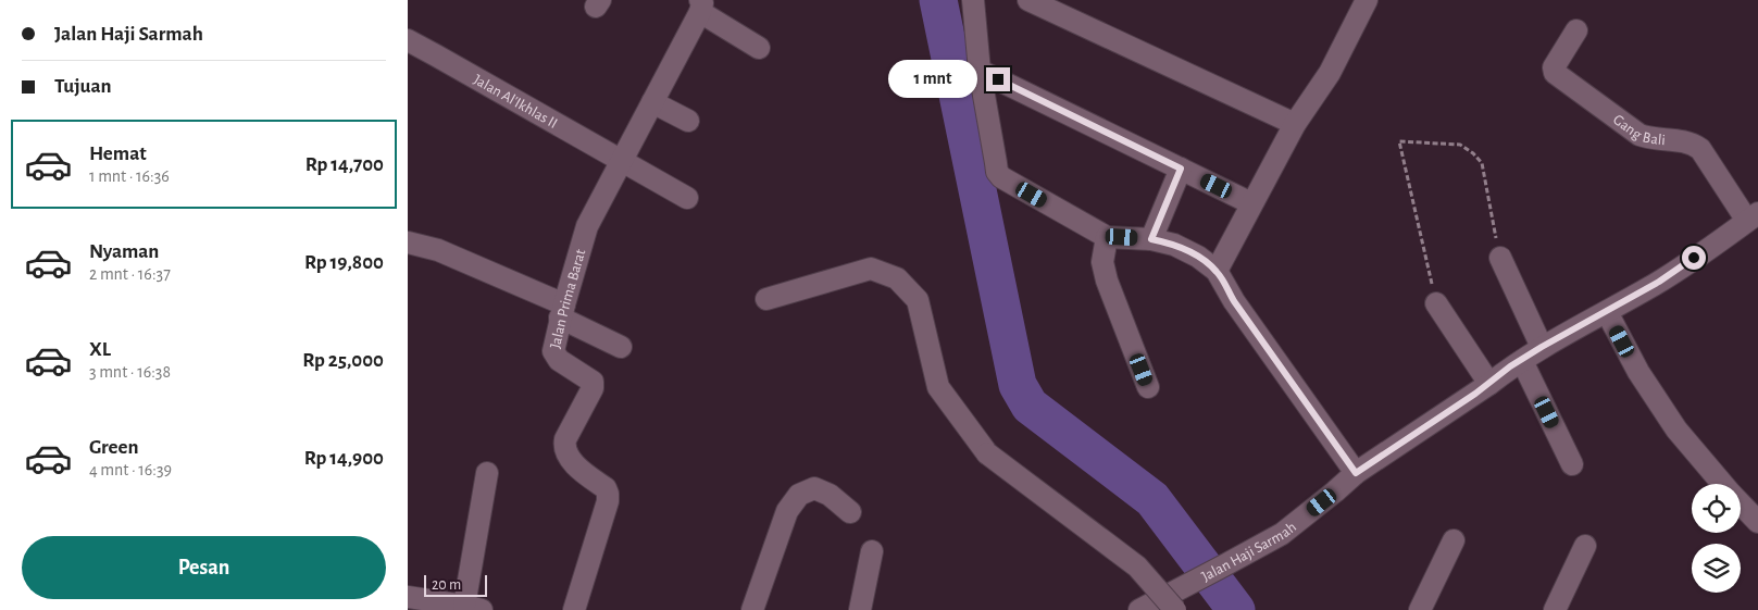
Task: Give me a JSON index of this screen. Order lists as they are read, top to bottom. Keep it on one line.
{"streets":{"street":["Jalan Al'Ikhlas II","Gang Bali","Jalan Prima Barat","Jalan Haji Sarmah"]},"crossings":[["Jalan Al'Ikhlas II","Jalan Prima Barat"],["Gang Bali","Jalan Haji Sarmah"]],"scale_bar":"20 m","page":{"banner":["Jalan Haji Sarmah","Tujuan"],"bubble":"1 mnt","list":[{"name":"Hemat","note":"1 mnt · 16:36","value":"Rp 14,700"},{"name":"Nyaman","note":"2 mnt · 16:37","value":"Rp 19,800"},{"name":"XL","note":"3 mnt · 16:38","value":"Rp 25,000"},{"name":"Green","note":"4 mnt · 16:39","value":"Rp 14,900"}],"buttons":"Pesan","scale":"20 m"}}
